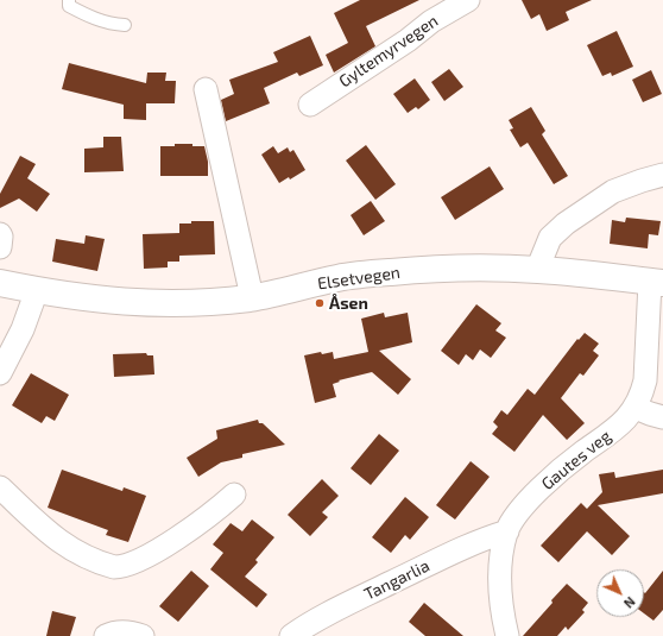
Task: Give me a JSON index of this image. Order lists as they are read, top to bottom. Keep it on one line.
{"streets":{"main road":["Elsetvegen"],"street":["Gyltemyrvegen","Gautes veg","Tangarlia"]},"crossings":[["Elsetvegen","Gautes veg"],["Gautes veg","Tangarlia"]],"places":["Åsen"],"north":"bottom right"}
